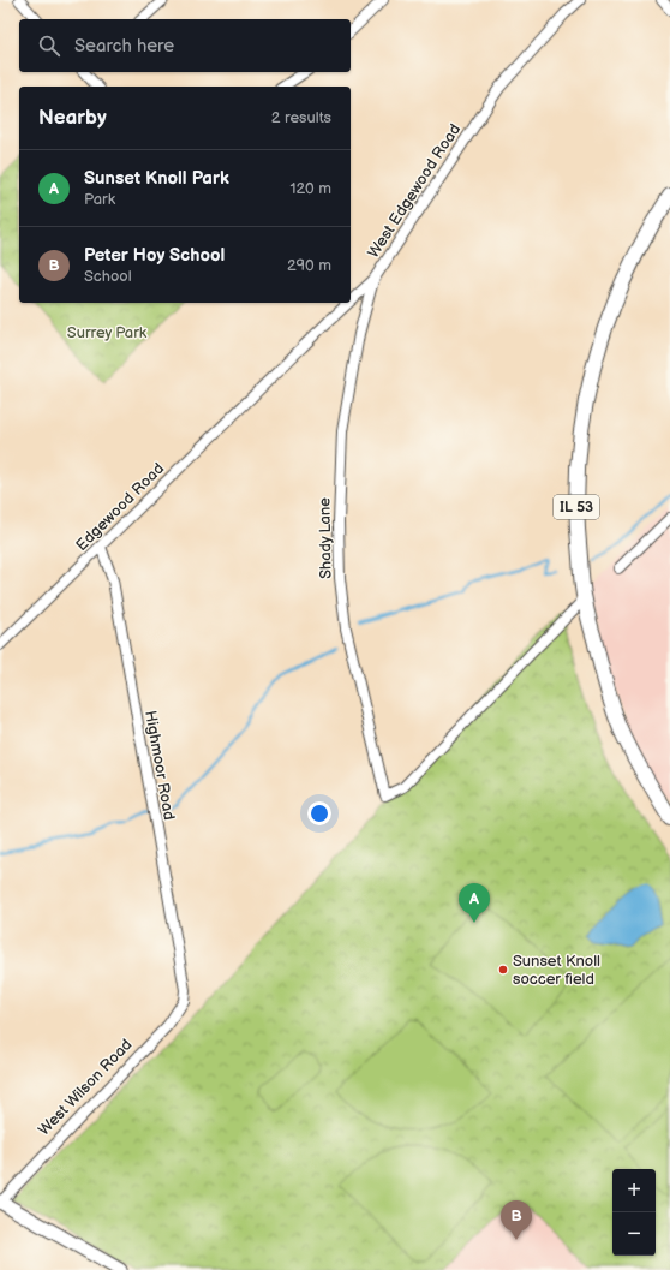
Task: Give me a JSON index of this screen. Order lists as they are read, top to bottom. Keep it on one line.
{"streets":{"main road":["IL 53"],"street":["West Edgewood Road","Edgewood Road","Shady Lane","Highmoor Road","West Wilson Road"]},"crossings":[["West Edgewood Road","Edgewood Road"],["West Edgewood Road","Shady Lane"],["Edgewood Road","Highmoor Road"],["IL 53","Shady Lane"],["Highmoor Road","West Wilson Road"]],"parks":["Surrey Park"],"places":["Sunset Knoll soccer field"],"page":{"search":"Search here","heading":["Nearby","2 results"],"list":[{"mark":"A","name":"Sunset Knoll Park","note":"Park","value":"120 m"},{"mark":"B","name":"Peter Hoy School","note":"School","value":"290 m"}],"pins":["A","B"],"map_buttons":["+","−"]}}
